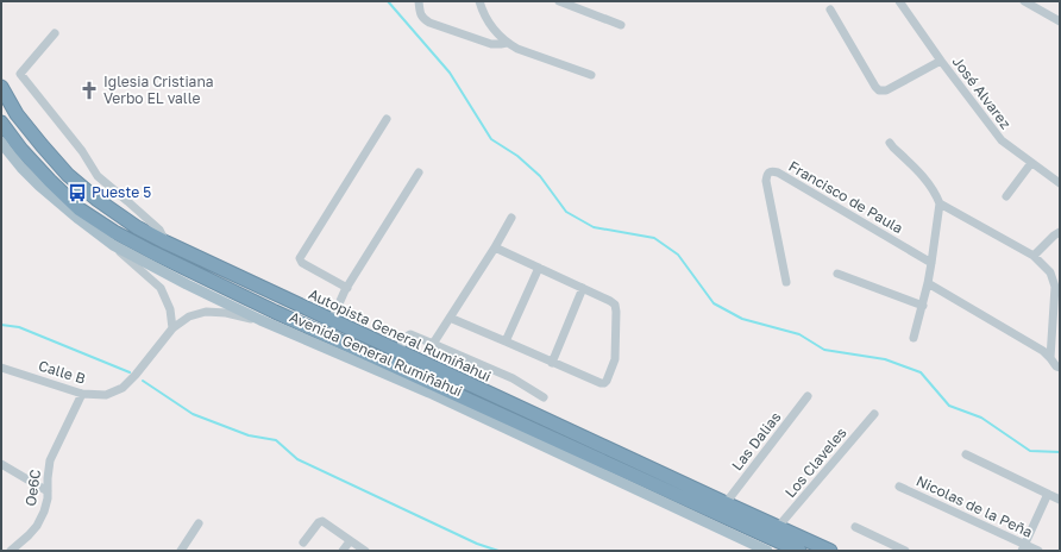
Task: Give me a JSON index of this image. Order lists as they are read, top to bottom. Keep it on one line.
{"streets":{"highway":["Autopista General Rumiñahui"],"main road":["Avenida General Rumiñahui"],"street":["José Alvarez","Francisco de Paula","Calle B","Las Dalias","Los Claveles","Oe6C","Nicolas de la Peña"]},"crossings":[["Autopista General Rumiñahui","Las Dalias"],["Autopista General Rumiñahui","Los Claveles"],["Avenida General Rumiñahui","Calle B"],["Calle B","Oe6C"]],"places":{"church":["Iglesia Cristiana Verbo EL valle"],"bus stop":["Pueste 5"]}}
